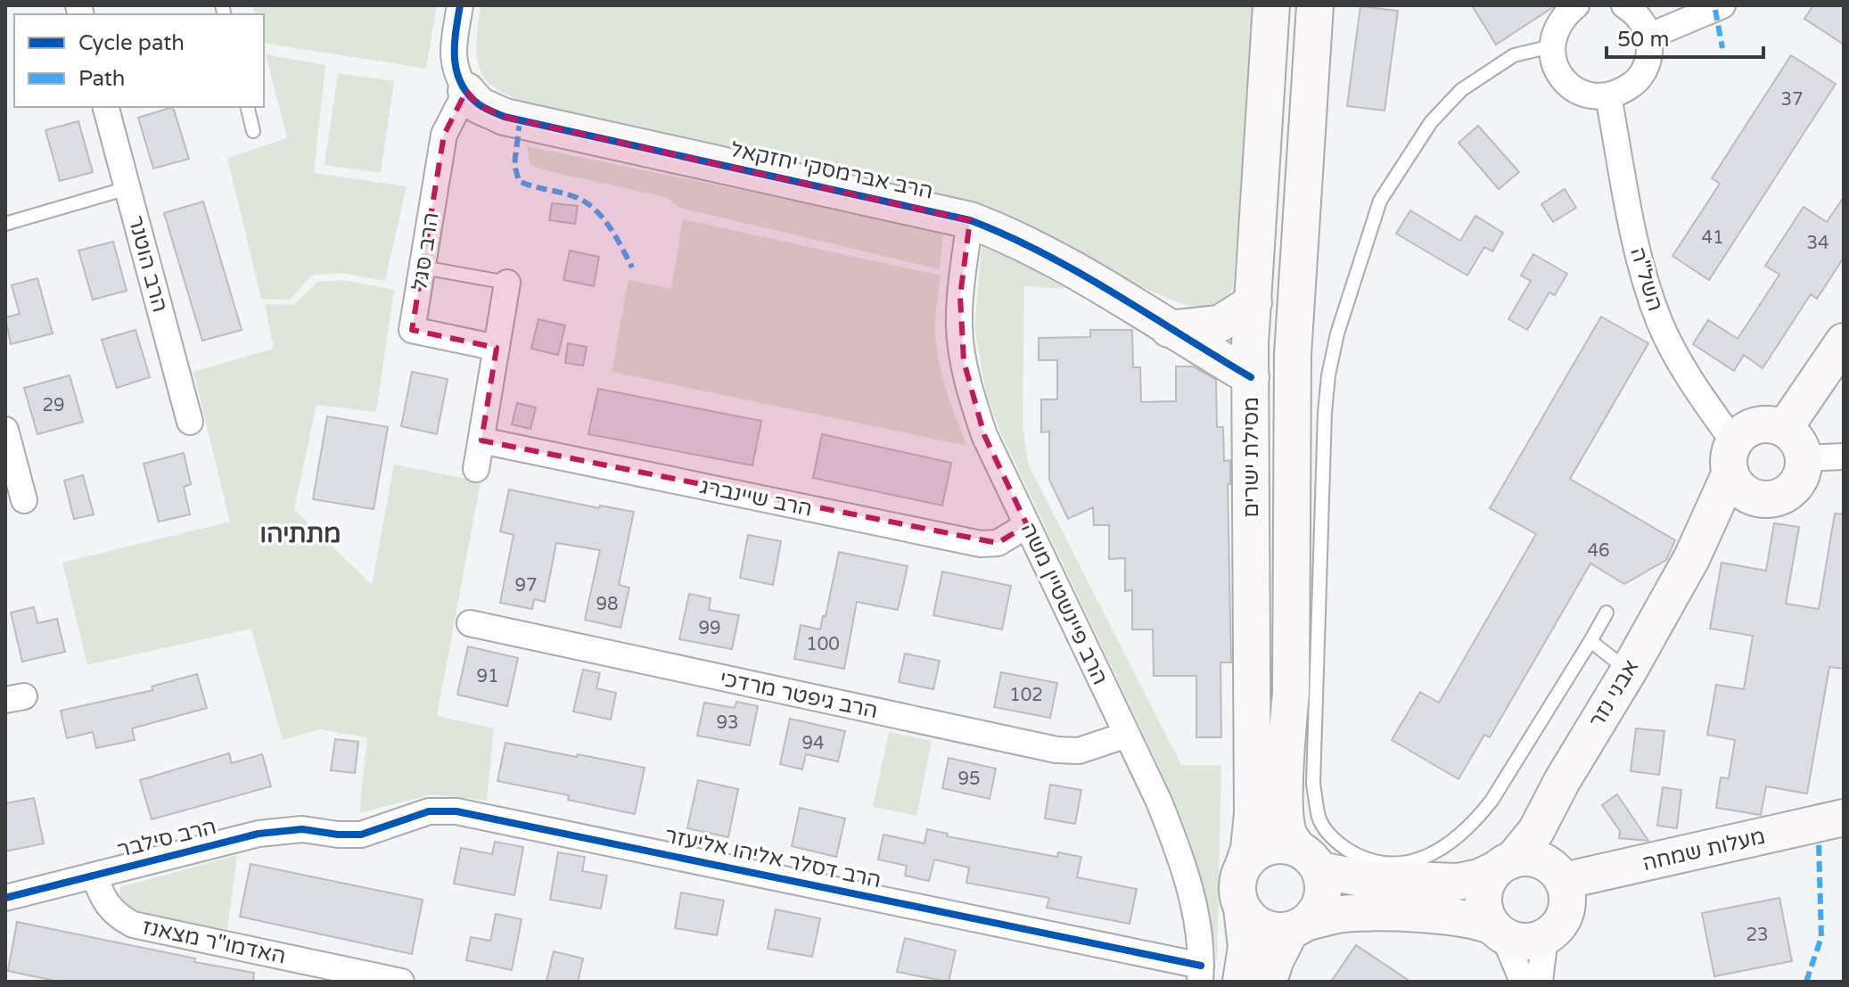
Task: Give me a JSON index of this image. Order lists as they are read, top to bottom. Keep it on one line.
{"streets":{"street":["הרב אברמסקי יחזקאל","הרב סגל","הרב הוטנר","השל\"ה","מסילת ישרים","הרב שיינברג","הרב פיינשטיין משה","אבני נזר","הרב גיפטר מרדכי","הרב סילבר","מעלות שמחה","הרב דסלר אליהו אליעזר","האדמו\"ר מצאנז"]},"crossings":[["הרב אברמסקי יחזקאל","הרב סגל"],["הרב אברמסקי יחזקאל","מסילת ישרים"],["הרב אברמסקי יחזקאל","הרב פיינשטיין משה"],["השל\"ה","אבני נזר"],["מסילת ישרים","מעלות שמחה"],["הרב שיינברג","הרב פיינשטיין משה"],["הרב פיינשטיין משה","הרב גיפטר מרדכי"],["הרב פיינשטיין משה","הרב דסלר אליהו אליעזר"],["אבני נזר","מעלות שמחה"],["הרב סילבר","הרב דסלר אליהו אליעזר"],["הרב סילבר","האדמו\"ר מצאנז"]],"districts":["מתתיהו"],"house_numbers":["37","41","34","29","46","97","98","99","100","91","102","93","94","95","23"],"legend":["Cycle path","Path"],"scale_bar":"50 m"}
